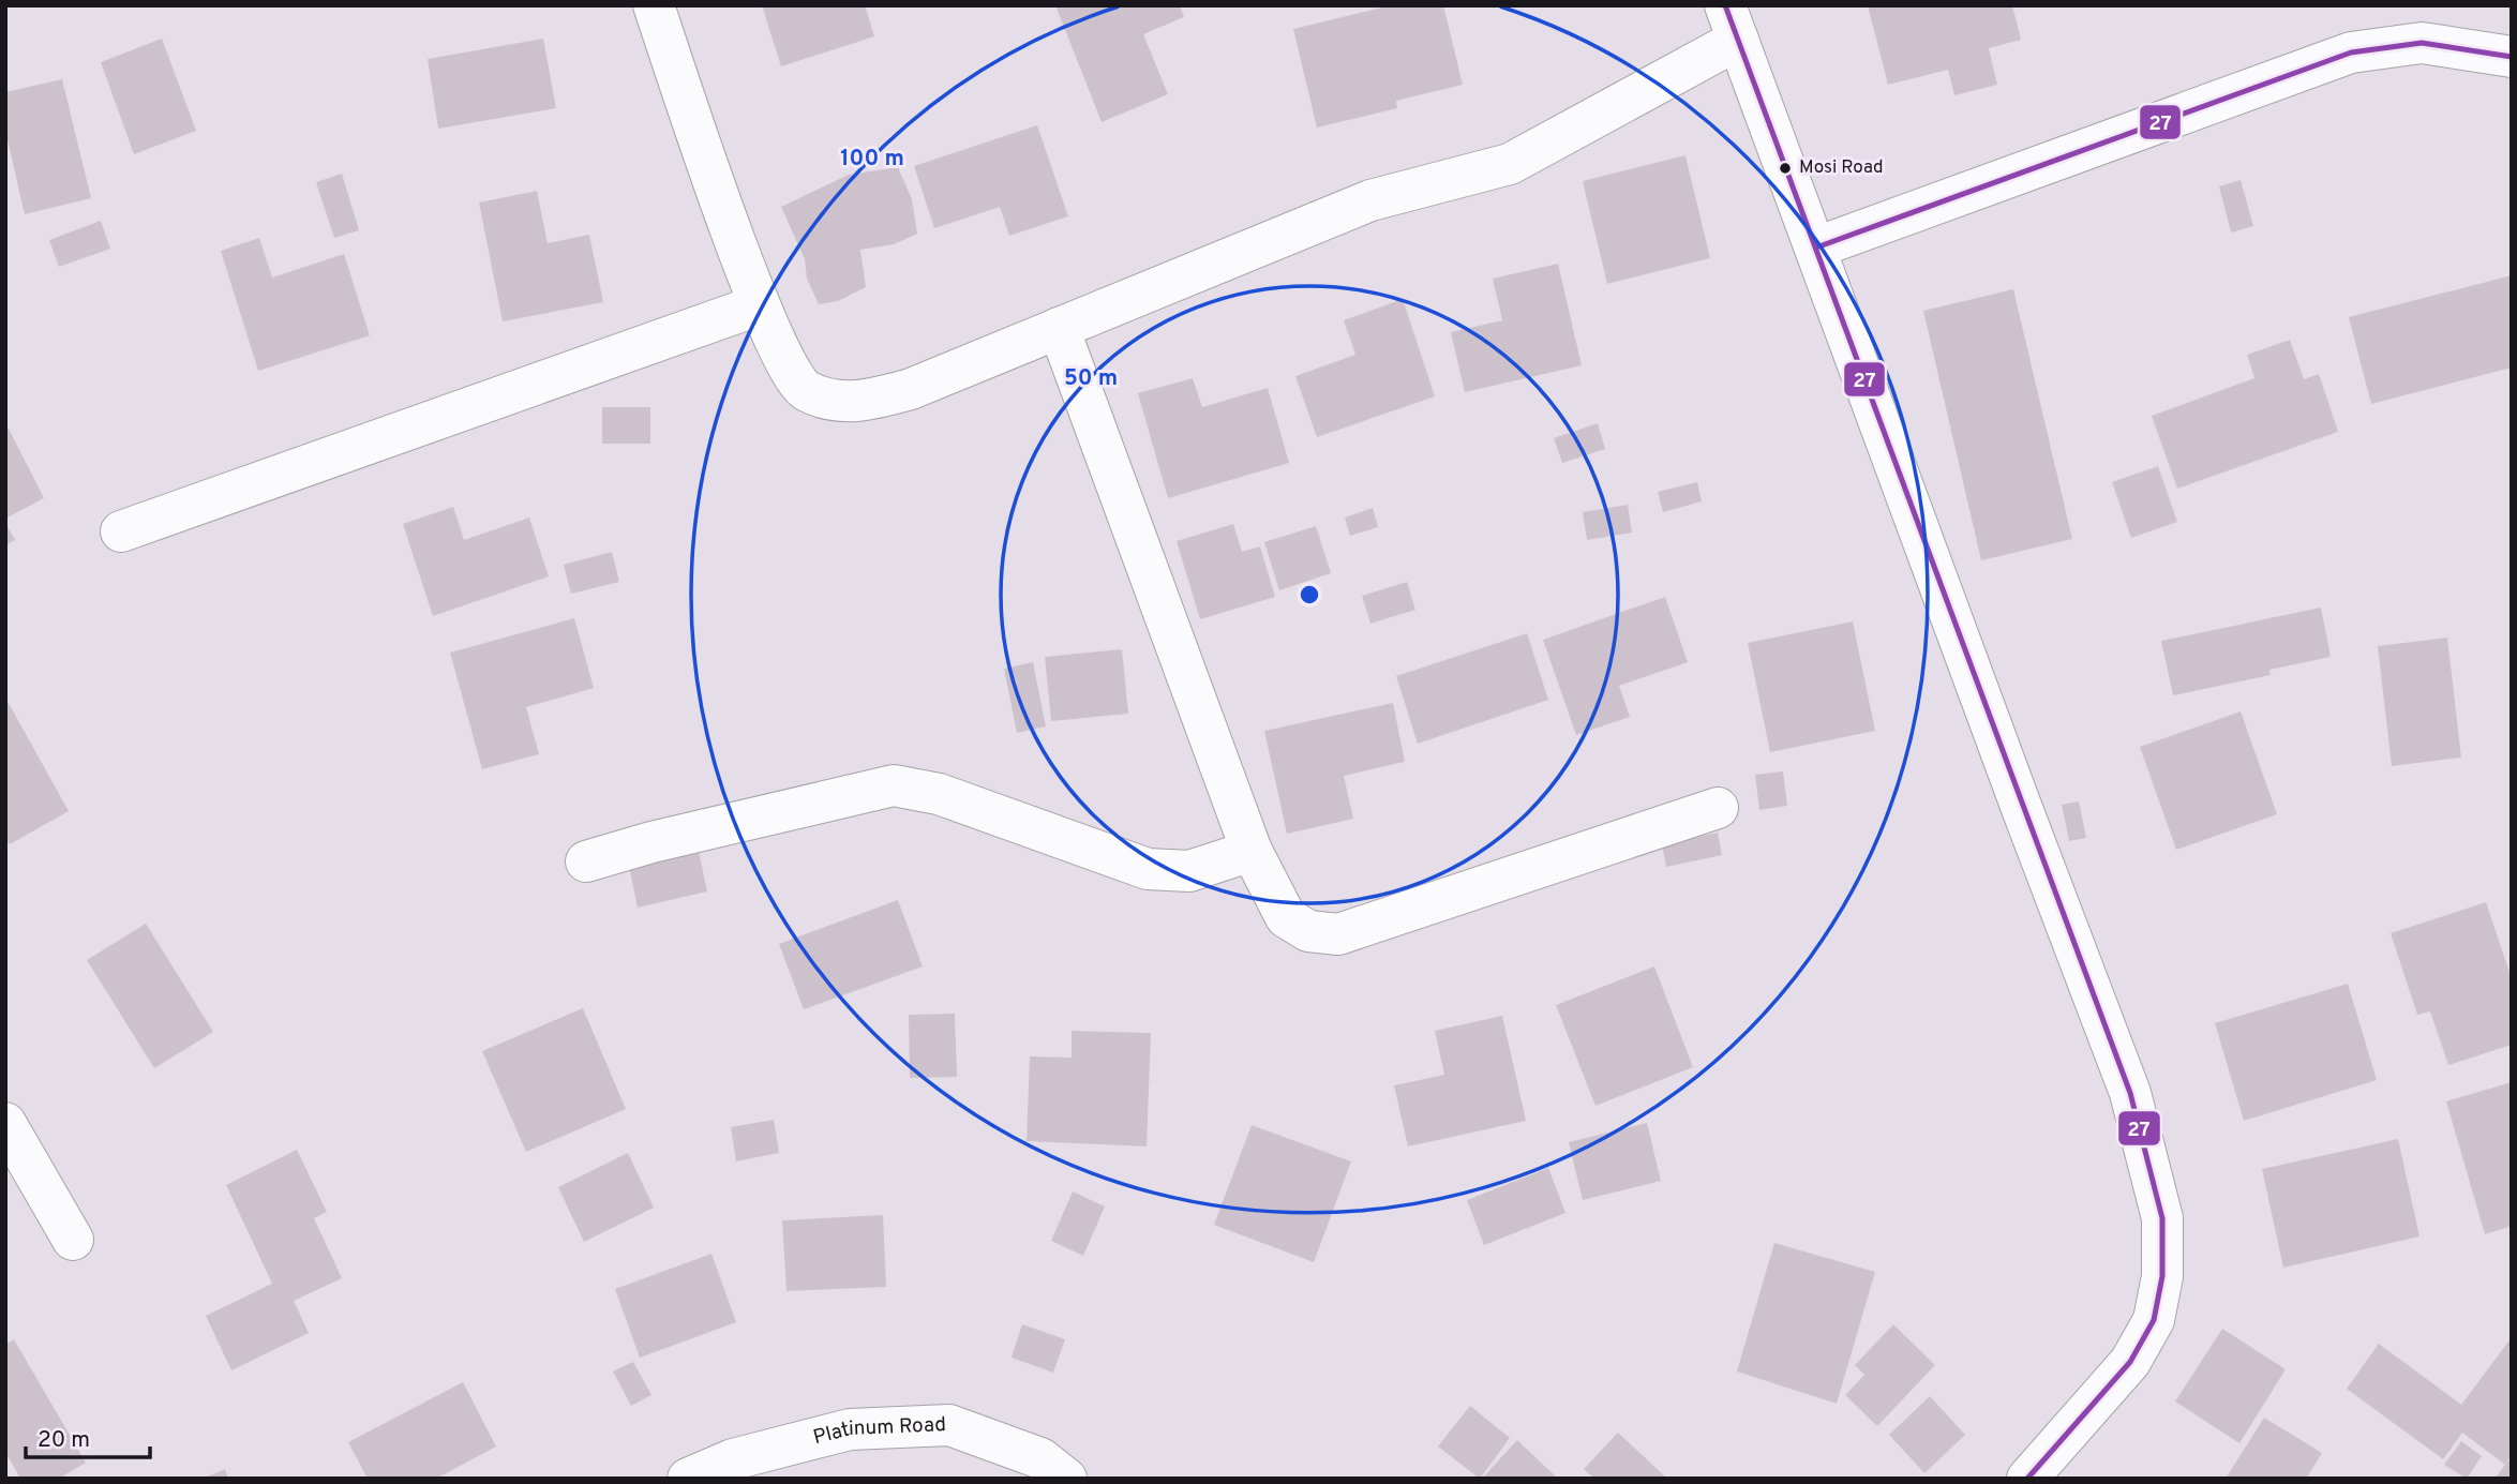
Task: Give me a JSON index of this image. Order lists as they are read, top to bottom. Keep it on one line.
{"streets":{"street":["Platinum Road"]},"places":["Mosi Road"],"lines":["transit line 27"],"scale_bar":"20 m","rings":["100 m","50 m"]}
